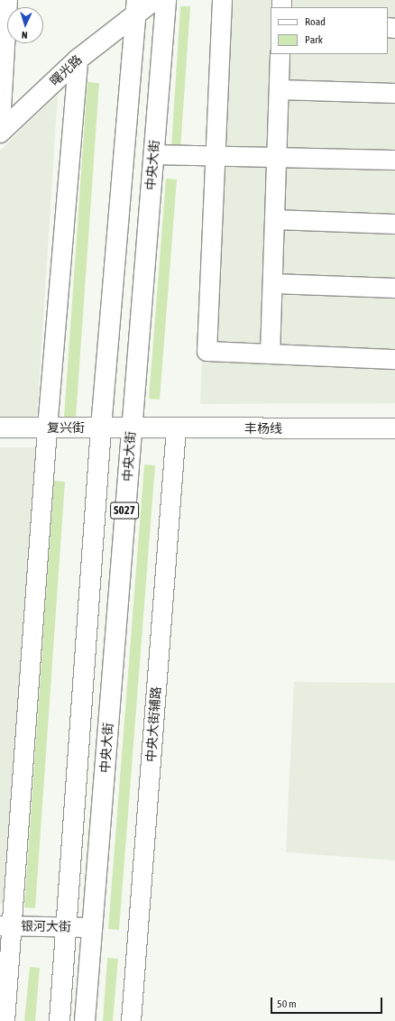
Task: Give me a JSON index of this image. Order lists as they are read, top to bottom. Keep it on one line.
{"streets":{"main road":["曙光路","中央大街","复兴街","丰杨线","S027"],"street":["中央大街辅路","银河大街"]},"crossings":[["曙光路","S027"],["中央大街","复兴街"],["中央大街","丰杨线"],["中央大街","银河大街"],["复兴街","丰杨线"],["复兴街","S027"],["丰杨线","中央大街辅路"],["S027","银河大街"]],"legend":["Road","Park"],"scale_bar":"50 m","north":"bottom"}
